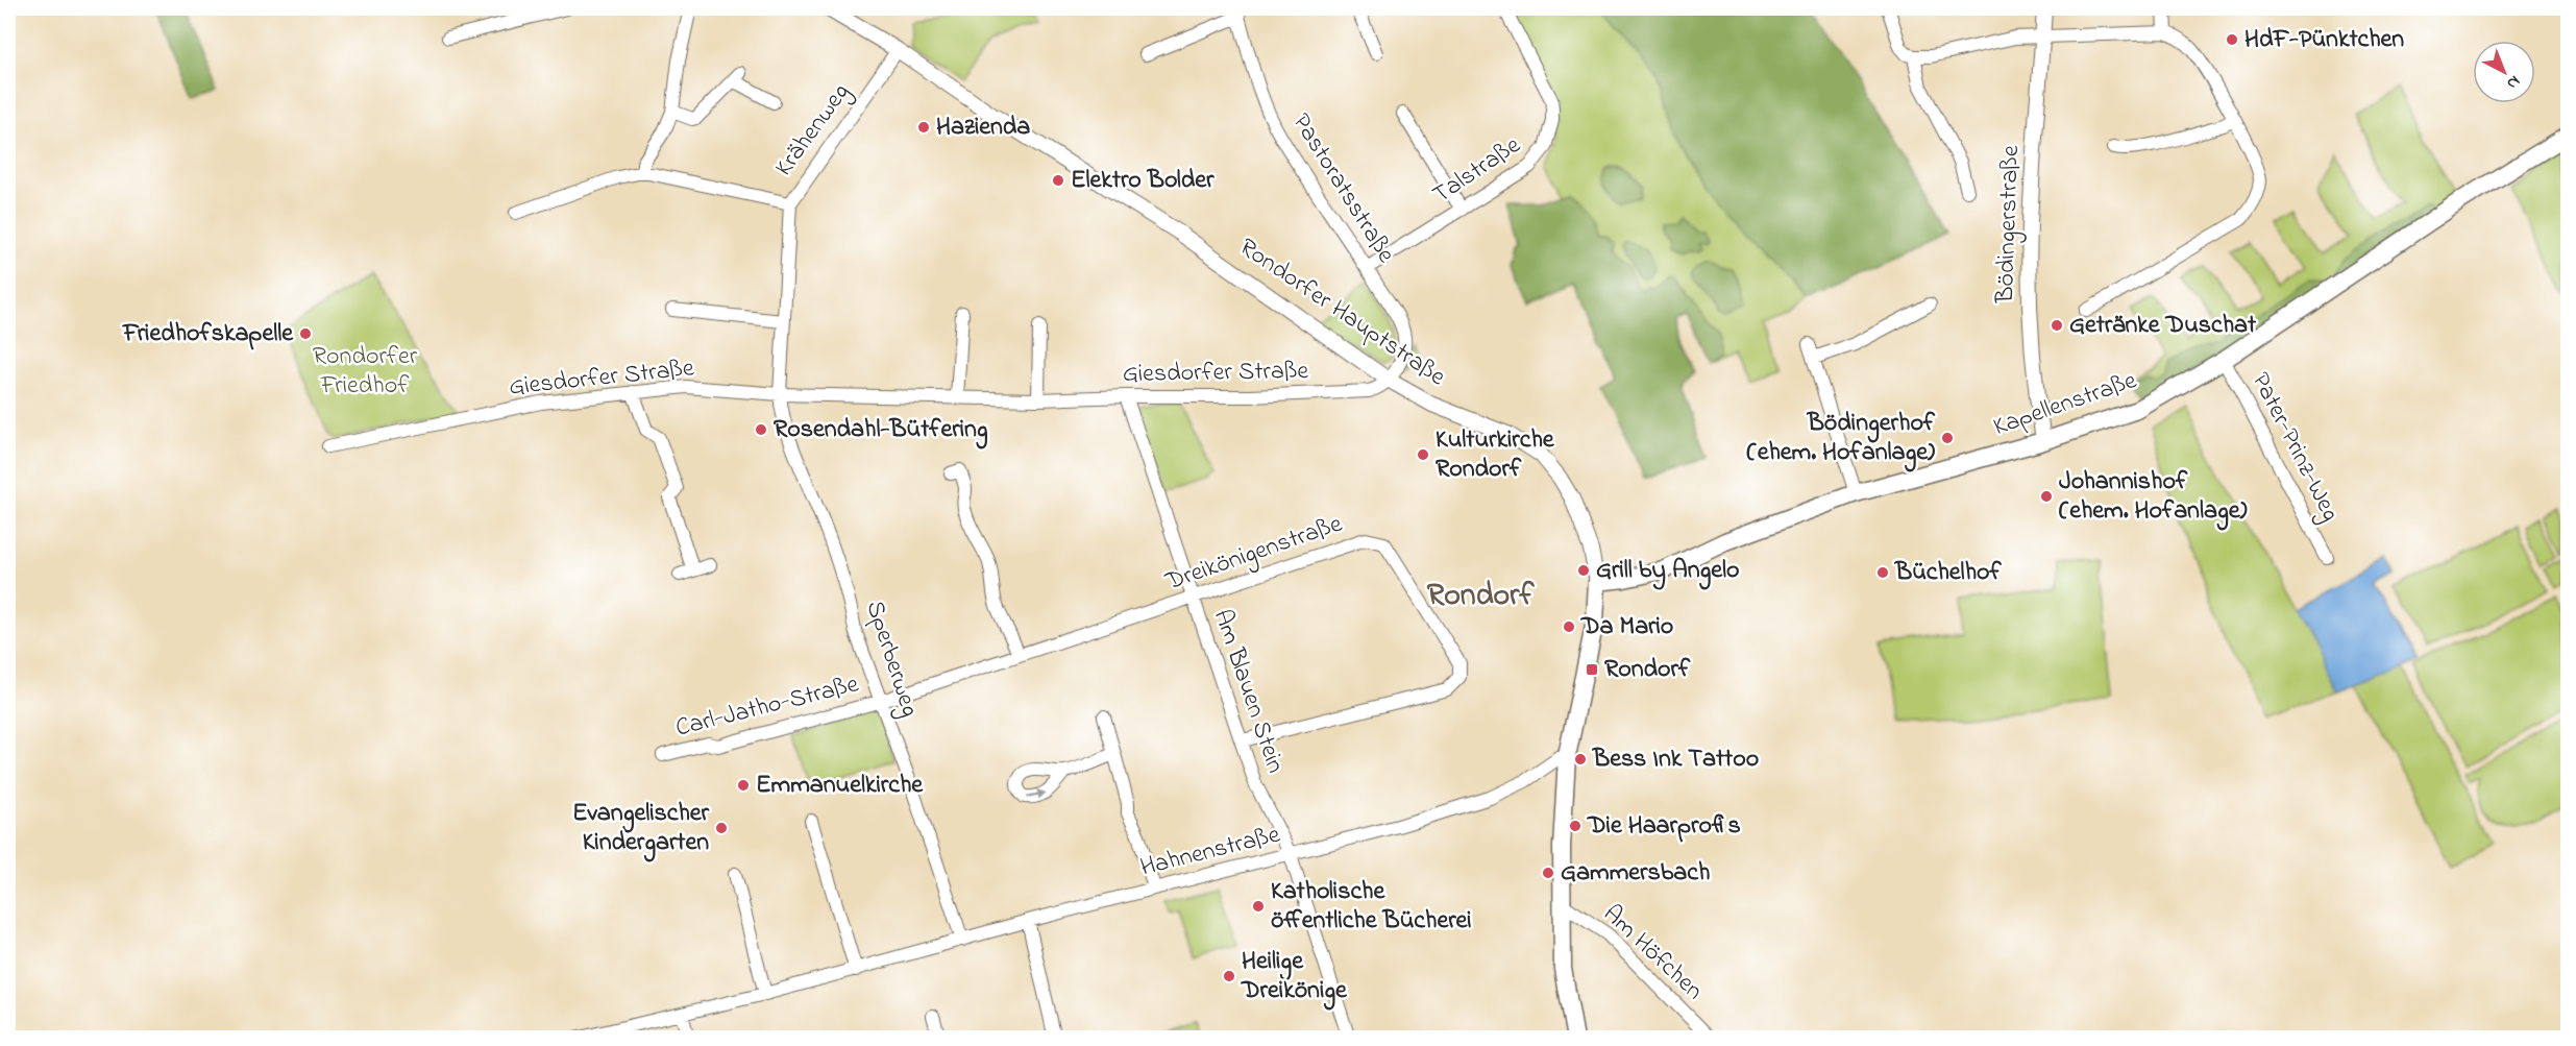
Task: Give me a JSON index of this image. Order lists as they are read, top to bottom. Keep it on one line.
{"streets":{"main road":["Rondorfer Hauptstraße","Kapellenstraße"],"street":["Krähenweg","Talstraße","Pastoratsstraße","Bödingerstraße","Giesdorfer Straße","Pater-Prinz-Weg","Dreikönigenstraße","Sperberweg","Am Blauen Stein","Carl-Jatho-Straße","Hahnenstraße","Am Höfchen"]},"crossings":[["Krähenweg","Rondorfer Hauptstraße"],["Krähenweg","Giesdorfer Straße"],["Krähenweg","Sperberweg"],["Talstraße","Pastoratsstraße"],["Pastoratsstraße","Rondorfer Hauptstraße"],["Pastoratsstraße","Giesdorfer Straße"],["Bödingerstraße","Kapellenstraße"],["Rondorfer Hauptstraße","Giesdorfer Straße"],["Rondorfer Hauptstraße","Kapellenstraße"],["Rondorfer Hauptstraße","Hahnenstraße"],["Rondorfer Hauptstraße","Am Höfchen"],["Giesdorfer Straße","Sperberweg"],["Giesdorfer Straße","Am Blauen Stein"],["Kapellenstraße","Pater-Prinz-Weg"],["Dreikönigenstraße","Sperberweg"],["Dreikönigenstraße","Am Blauen Stein"],["Dreikönigenstraße","Carl-Jatho-Straße"],["Sperberweg","Carl-Jatho-Straße"],["Sperberweg","Hahnenstraße"],["Am Blauen Stein","Hahnenstraße"]],"districts":["Rondorf"],"parks":["Rondorfer Friedhof"],"places":{"other":["HdF-Pünktchen","Hazienda","Elektro Bolder","Getränke Duschat","Friedhofskapelle","Rosendahl-Bütfering","Bödingerhof (ehem. Hofanlage)","Kulturkirche Rondorf","Johannishof (ehem. Hofanlage)","Grill by Angelo","Büchelhof","Da Mario","Bess Ink Tattoo","Emmanuelkirche","Die Haarprofis","Evangelischer Kindergarten","Gammersbach","Katholische öffentliche Bücherei","Heilige Dreikönige"],"transit":["Rondorf"]},"north":"bottom right"}
